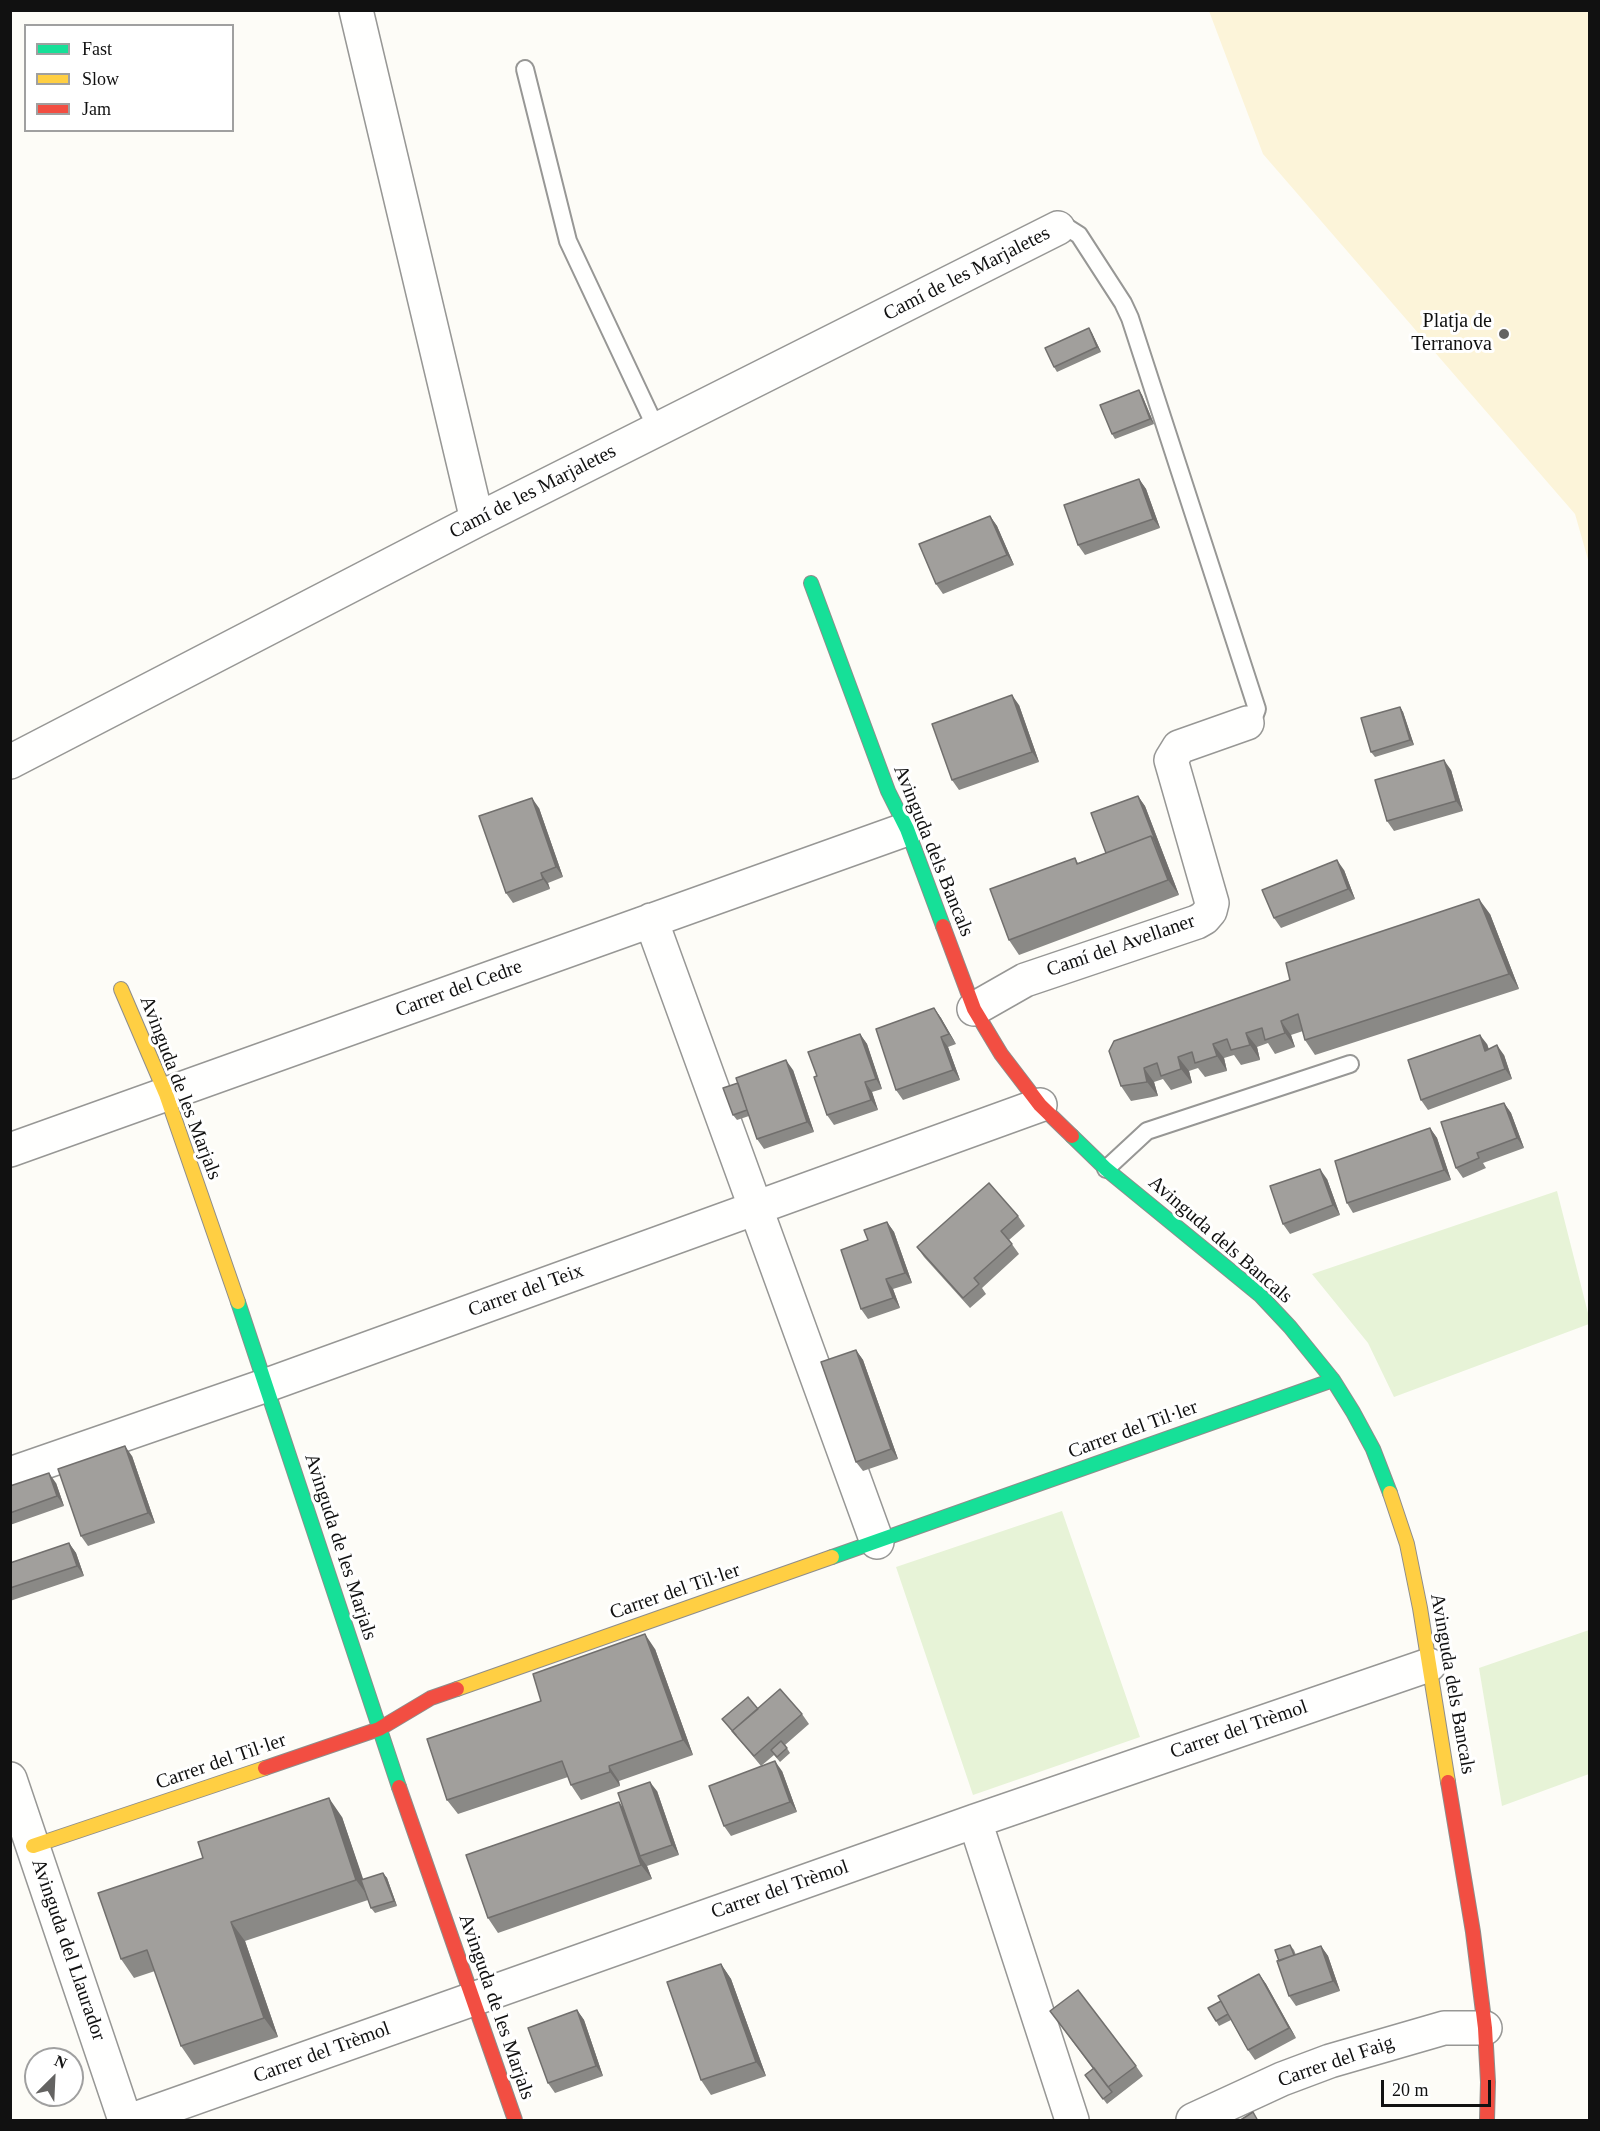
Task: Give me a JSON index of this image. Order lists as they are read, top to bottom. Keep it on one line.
{"streets":{"street":["Camí de les Marjaletes","Avinguda dels Bancals","Camí del Avellaner","Carrer del Cedre","Avinguda de les Marjals","Carrer del Teix","Carrer del Til·ler","Carrer del Trèmol","Avinguda del Llaurador","Carrer del Faig"]},"crossings":[["Avinguda dels Bancals","Camí del Avellaner"],["Avinguda dels Bancals","Carrer del Cedre"],["Avinguda dels Bancals","Carrer del Teix"],["Avinguda dels Bancals","Carrer del Til·ler"],["Avinguda dels Bancals","Carrer del Trèmol"],["Avinguda dels Bancals","Carrer del Faig"],["Carrer del Cedre","Avinguda de les Marjals"],["Avinguda de les Marjals","Carrer del Teix"],["Avinguda de les Marjals","Carrer del Til·ler"],["Avinguda de les Marjals","Carrer del Trèmol"],["Carrer del Til·ler","Avinguda del Llaurador"]],"places":["Platja de Terranova"],"legend":["Fast","Slow","Jam"],"scale_bar":"20 m","north":"top right"}
